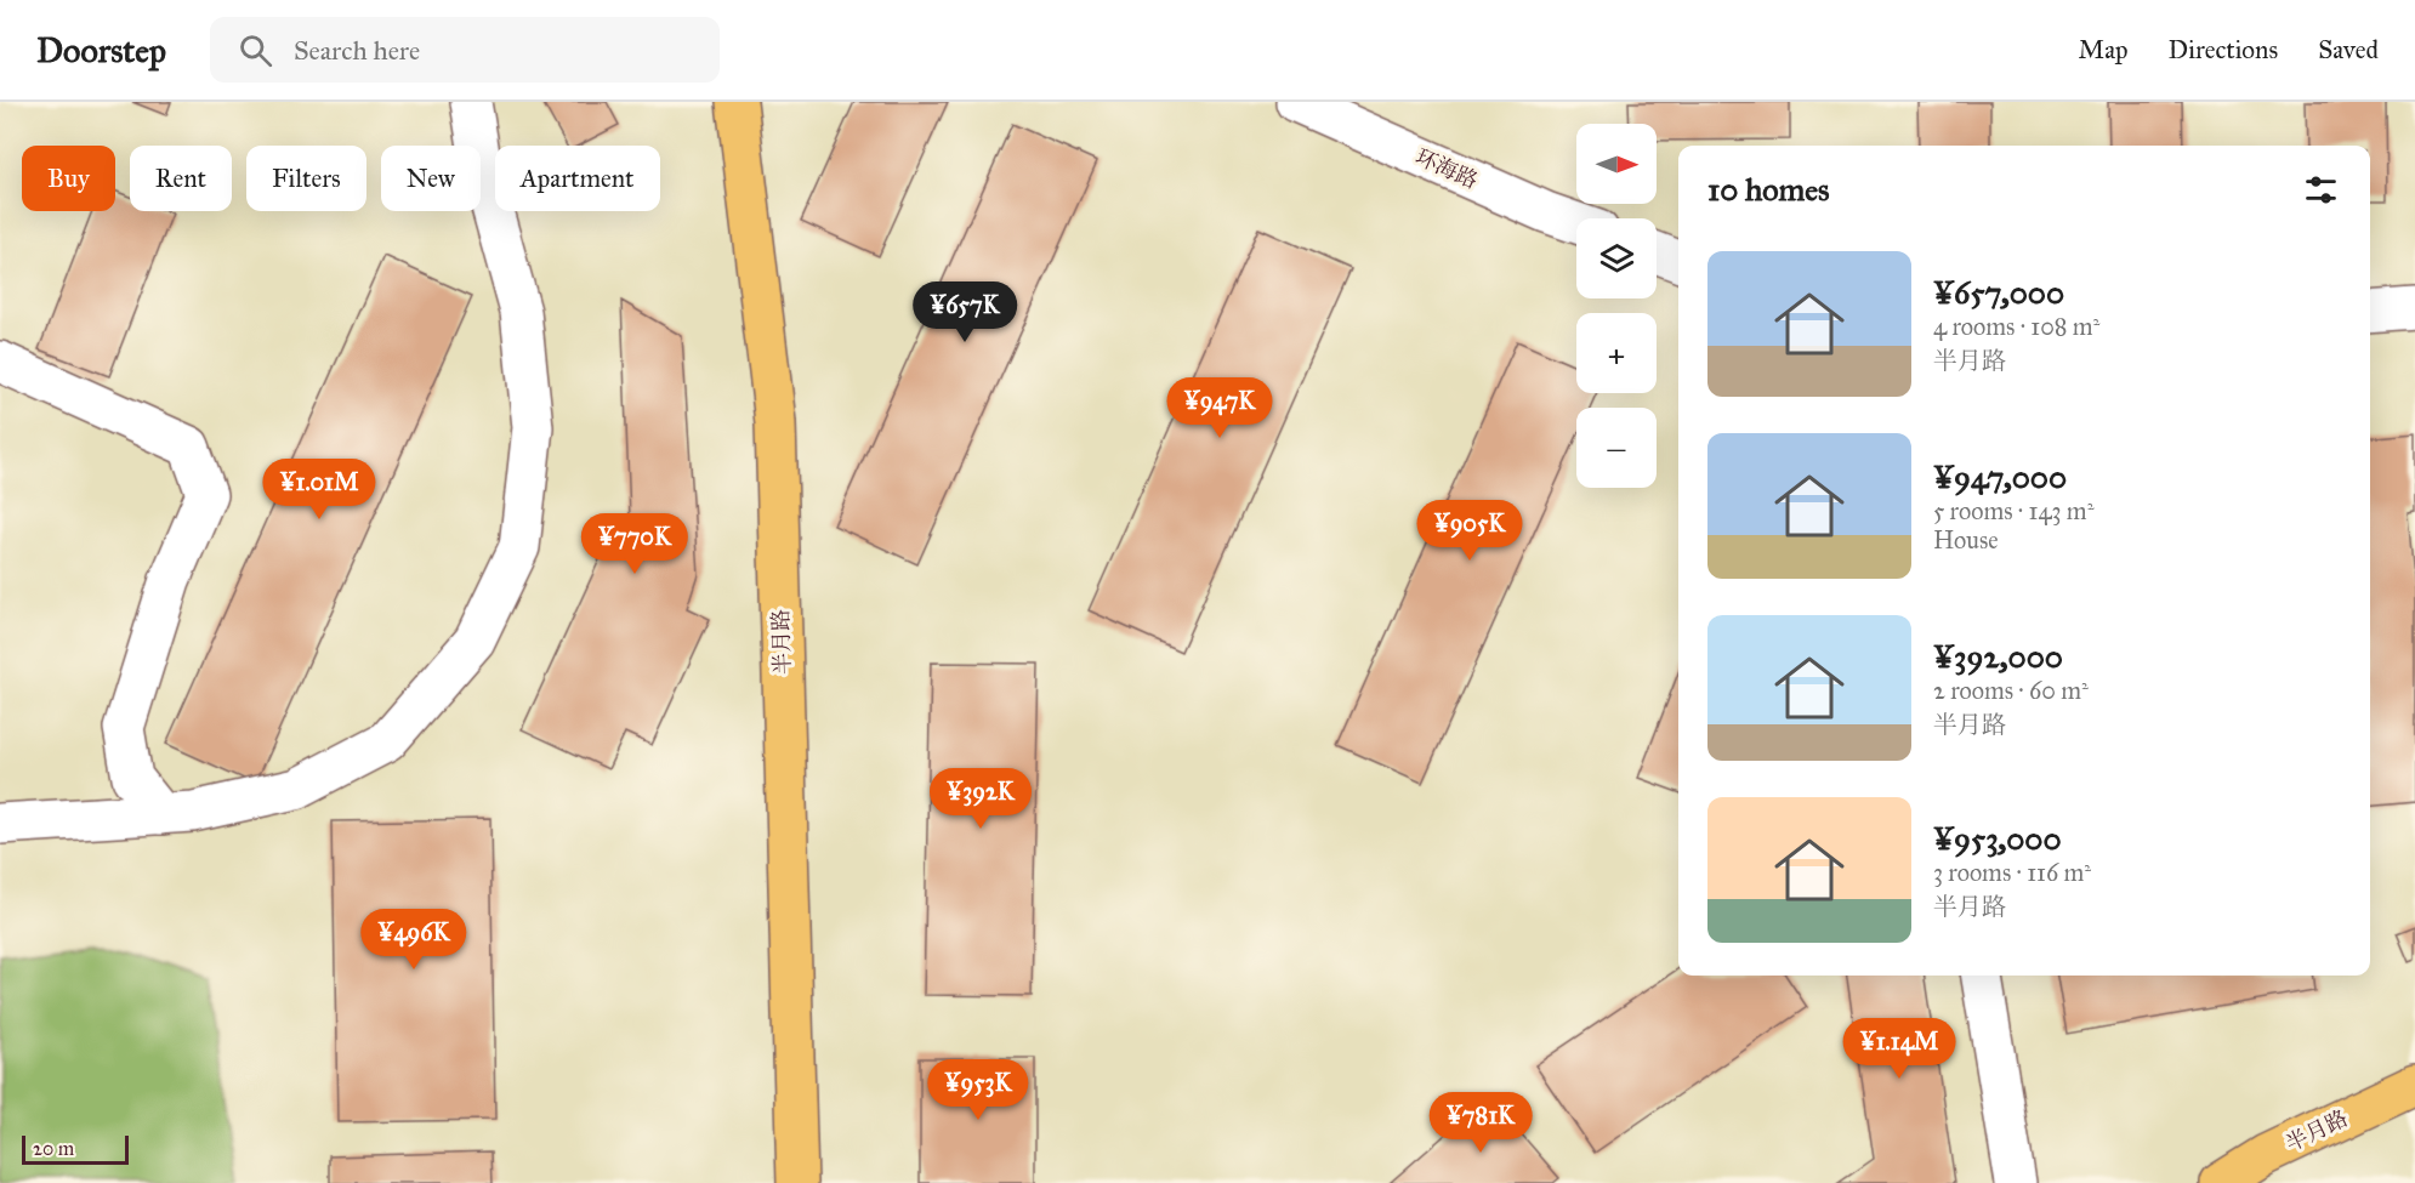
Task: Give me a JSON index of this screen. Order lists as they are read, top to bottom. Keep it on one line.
{"streets":{"main road":["半月路"],"street":["环海路"]},"scale_bar":"20 m","north":"right","page":{"header":"Doorstep","search":"Search here","nav":["Map","Directions","Saved"],"map_buttons":["+","−"],"chip":["Buy","Rent","Filters","New","Apartment"],"heading":"10 homes","list":[{"name":"¥657,000","note":"4 rooms · 108 m² · 半月路"},{"name":"¥947,000","note":"5 rooms · 143 m² · House"},{"name":"¥392,000","note":"2 rooms · 60 m² · 半月路"},{"name":"¥953,000","note":"3 rooms · 116 m² · 半月路"}],"price":["¥657K","¥947K","¥1.01M","¥905K","¥770K","¥392K","¥496K","¥1.14M","¥953K","¥781K"],"scale":"20 m"}}
